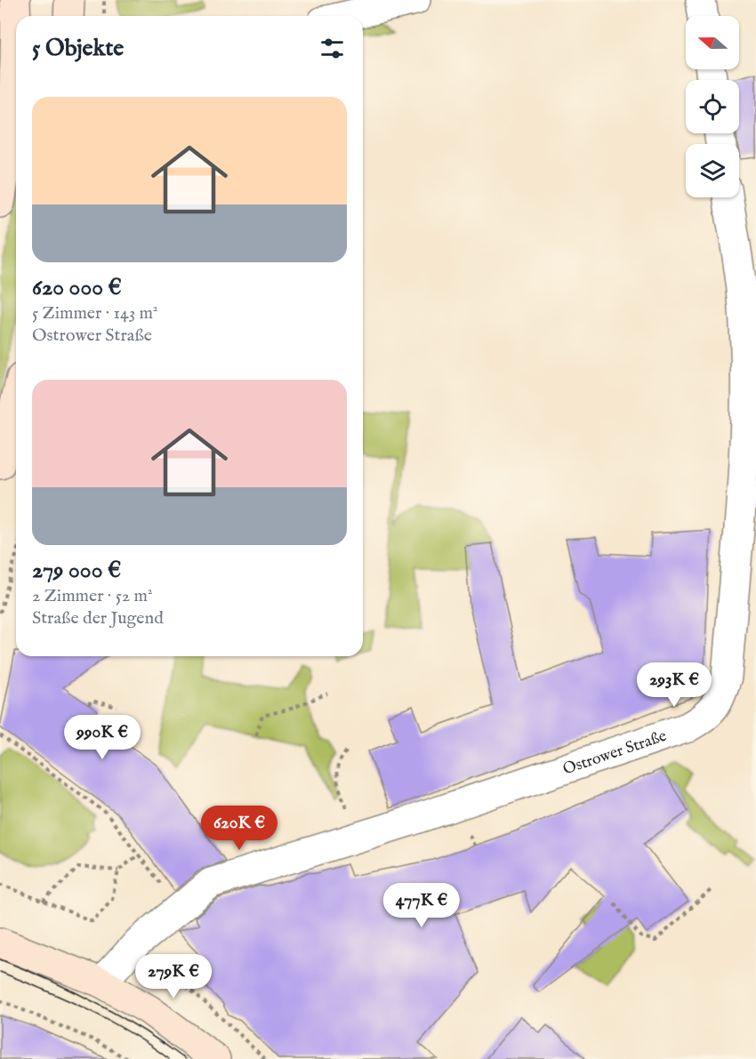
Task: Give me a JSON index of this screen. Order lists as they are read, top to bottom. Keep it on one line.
{"streets":{"street":["Ostrower Straße"]},"north":"left","page":{"heading":"5 Objekte","list":[{"name":"620 000 €","note":"5 Zimmer · 143 m² · Ostrower Straße"},{"name":"279 000 €","note":"2 Zimmer · 52 m² · Straße der Jugend"}],"price":["293K €","990K €","620K €","477K €","279K €"]}}
